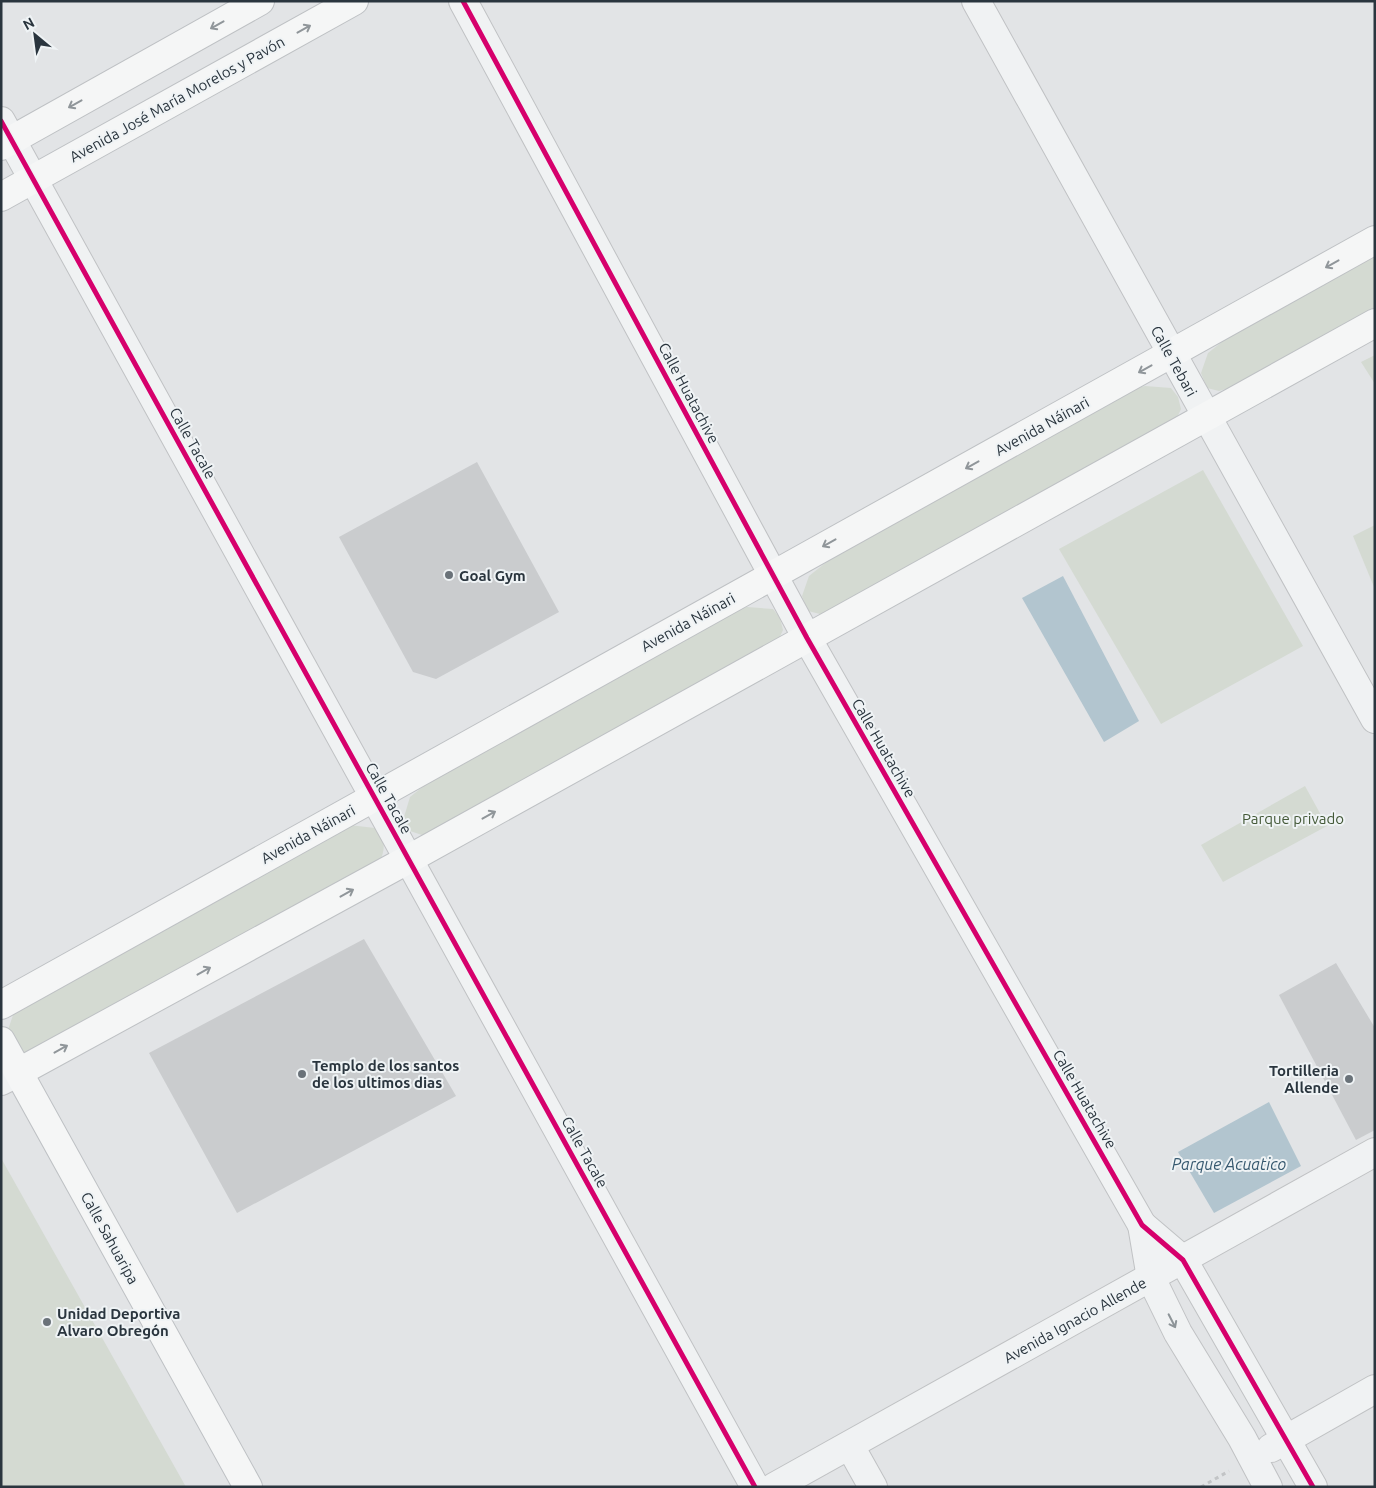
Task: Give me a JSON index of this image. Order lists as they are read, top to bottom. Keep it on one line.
{"streets":{"main road":["Avenida José María Morelos y Pavón","Avenida Náinari","Calle Sahuaripa"],"street":["Calle Tebari","Calle Huatachive","Calle Tacale","Avenida Ignacio Allende"]},"crossings":[["Avenida José María Morelos y Pavón","Calle Tacale"],["Calle Tebari","Avenida Náinari"],["Calle Huatachive","Avenida Náinari"],["Calle Huatachive","Avenida Ignacio Allende"],["Avenida Náinari","Calle Tacale"]],"water":["Parque Acuatico"],"parks":["Parque privado"],"places":["Goal Gym","Templo de los santos de los ultimos dias","Tortilleria Allende","Unidad Deportiva Alvaro Obregón"],"north":"top left"}
